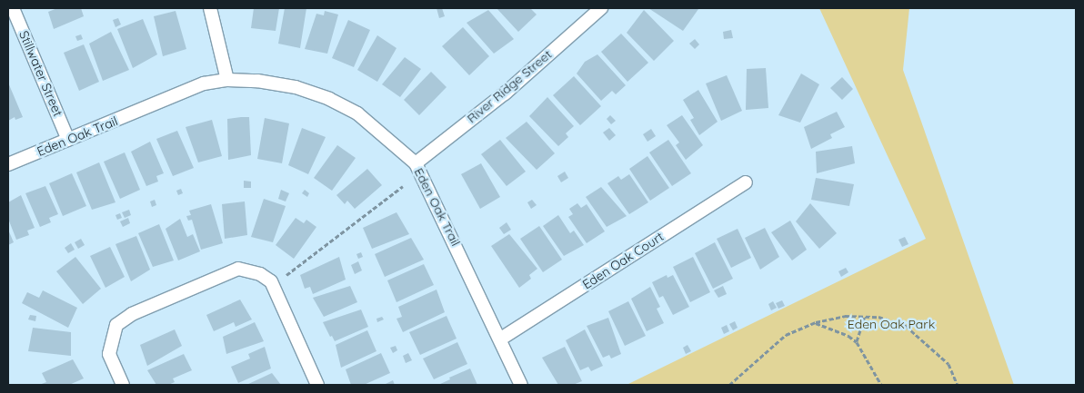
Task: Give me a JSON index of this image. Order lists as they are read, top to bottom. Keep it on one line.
{"streets":{"street":["Stillwater Street","River Ridge Street","Eden Oak Trail","Eden Oak Court"]},"crossings":[["Stillwater Street","Eden Oak Trail"],["River Ridge Street","Eden Oak Trail"],["Eden Oak Trail","Eden Oak Court"]],"parks":["Eden Oak Park"]}
